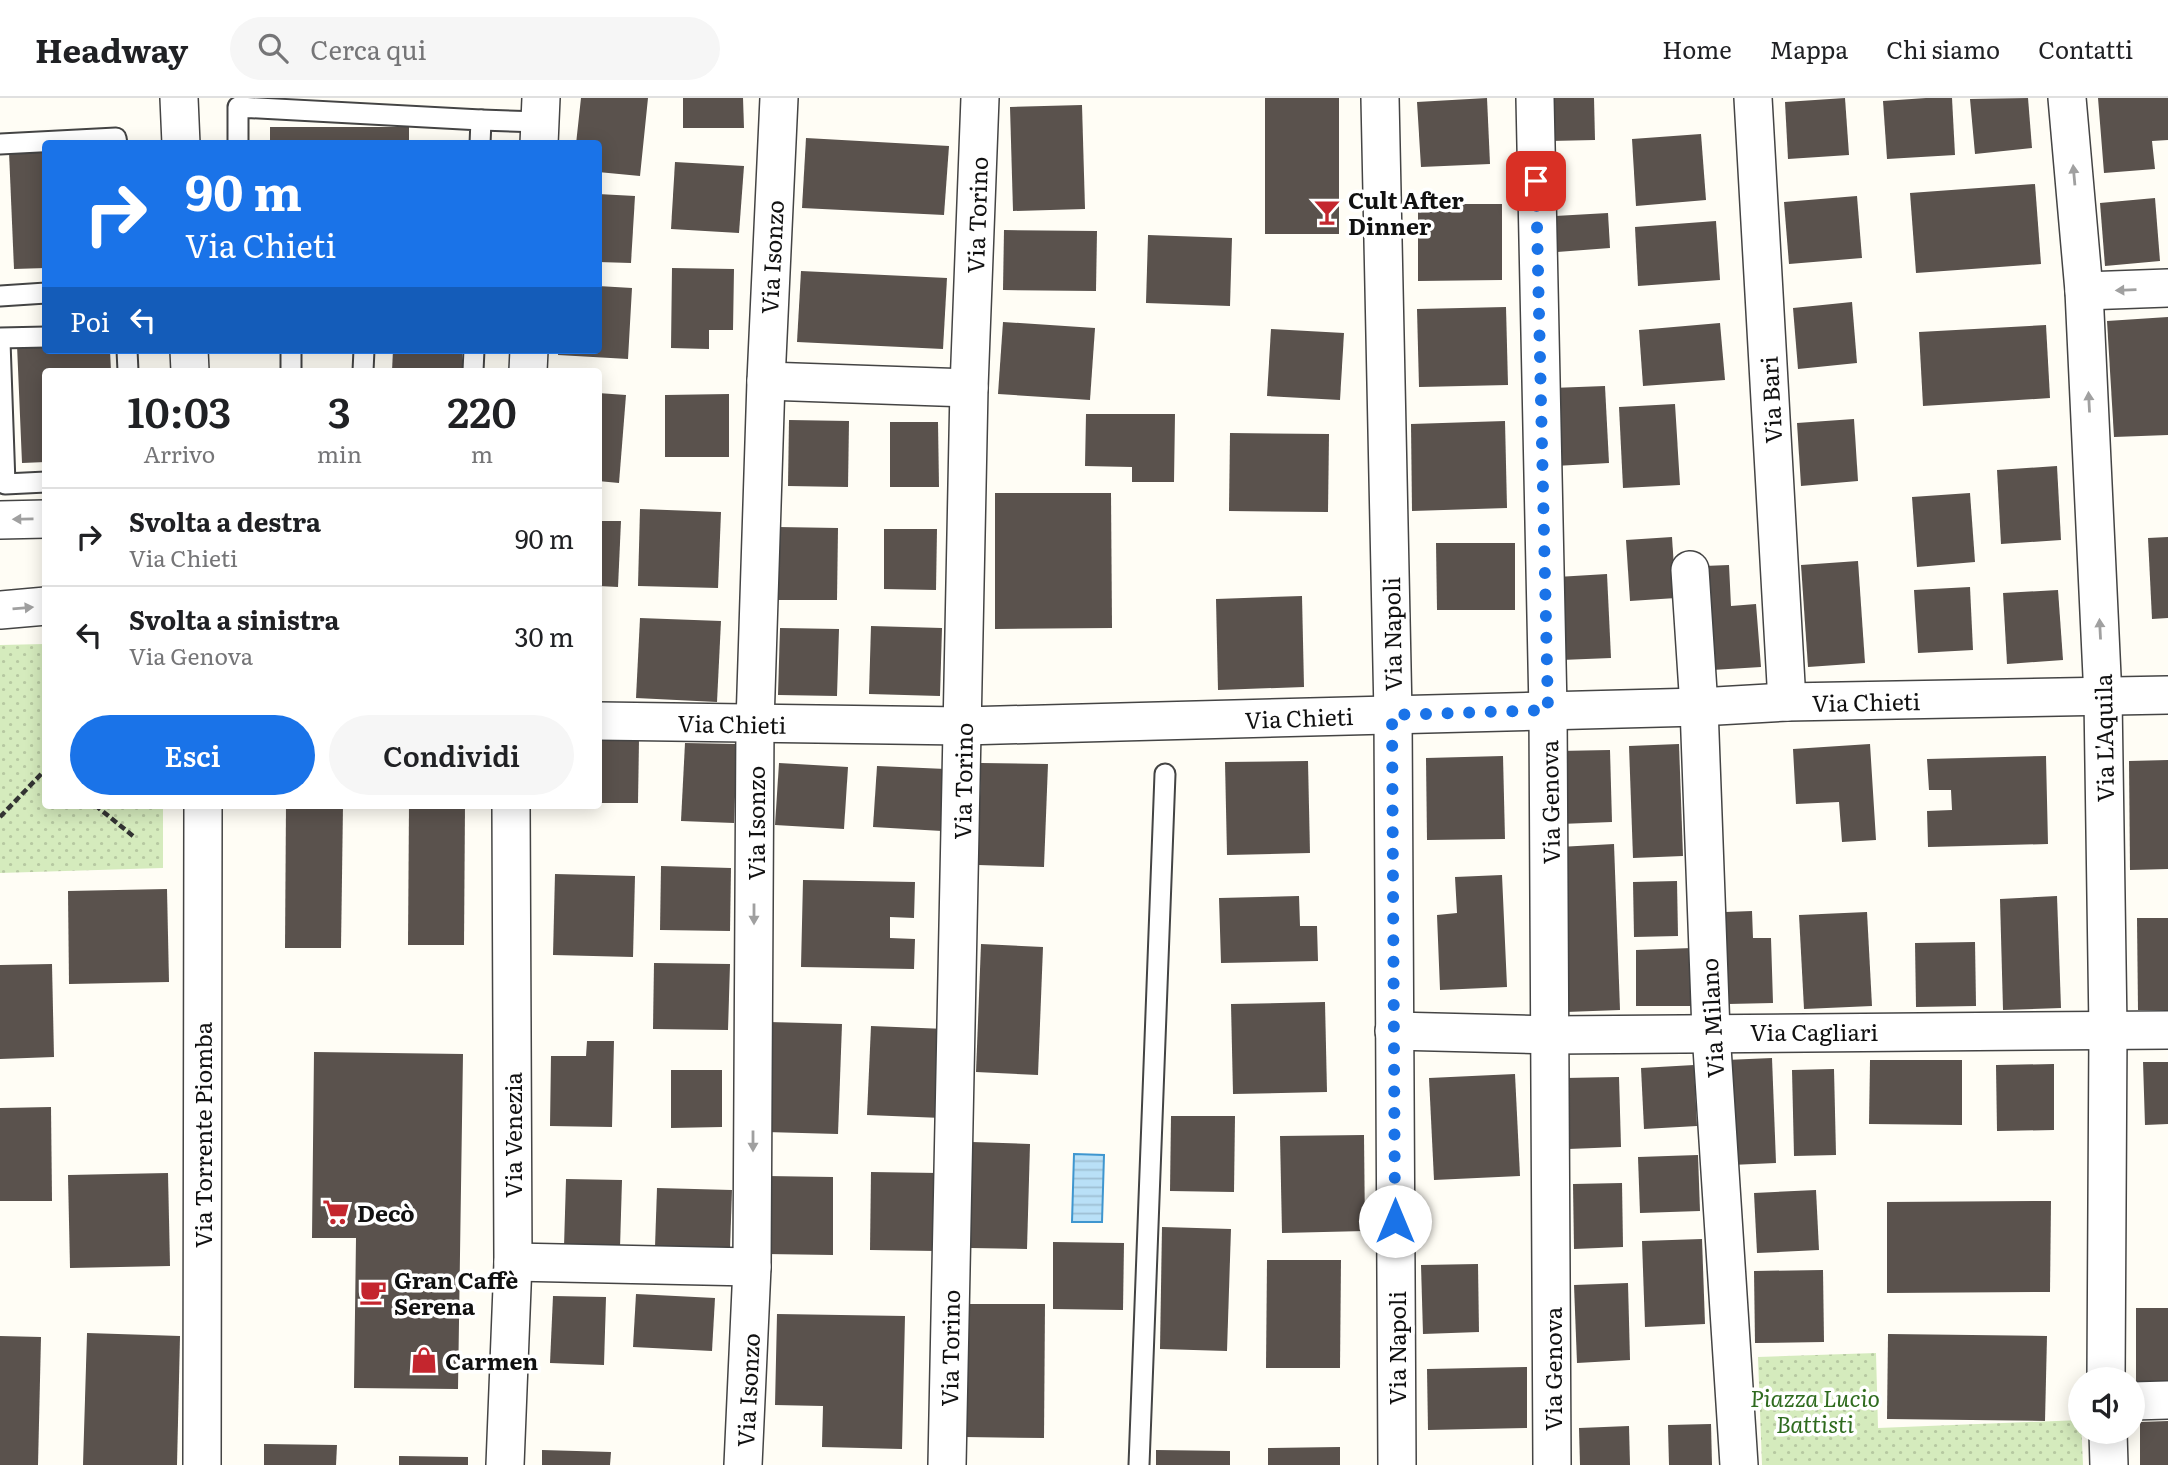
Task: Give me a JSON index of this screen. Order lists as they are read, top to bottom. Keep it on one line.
{"streets":{"street":["Via Torino","Via Isonzo","Via Bari","Via Napoli","Via Chieti","Via L'Aquila","Via Genova","Via Milano","Via Cagliari","Via Torrente Piomba","Via Venezia"]},"crossings":[["Via Torino","Via Chieti"],["Via Isonzo","Via Chieti"],["Via Bari","Via Chieti"],["Via Napoli","Via Chieti"],["Via Napoli","Via Cagliari"],["Via Chieti","Via L'Aquila"],["Via Chieti","Via Genova"],["Via Chieti","Via Milano"],["Via L'Aquila","Via Cagliari"],["Via Genova","Via Cagliari"],["Via Milano","Via Cagliari"]],"one_way":["Via Isonzo","Via L'Aquila"],"parks":["Piazza Lucio Battisti"],"places":{"bar":["Cult After Dinner"],"supermarket":["Decò"],"cafe":["Gran Caffè Serena"],"shop":["Carmen"]},"page":{"header":"Headway","search":"Cerca qui","nav":["Home","Mappa","Chi siamo","Contatti"],"turn":["90 m","Via Chieti"],"then":"Poi","eta":["10:03","Arrivo","3","min","220","m"],"list":[{"name":"Svolta a destra","note":"Via Chieti","value":"90 m"},{"name":"Svolta a sinistra","note":"Via Genova","value":"30 m"}],"buttons":["Esci","Condividi"]}}
